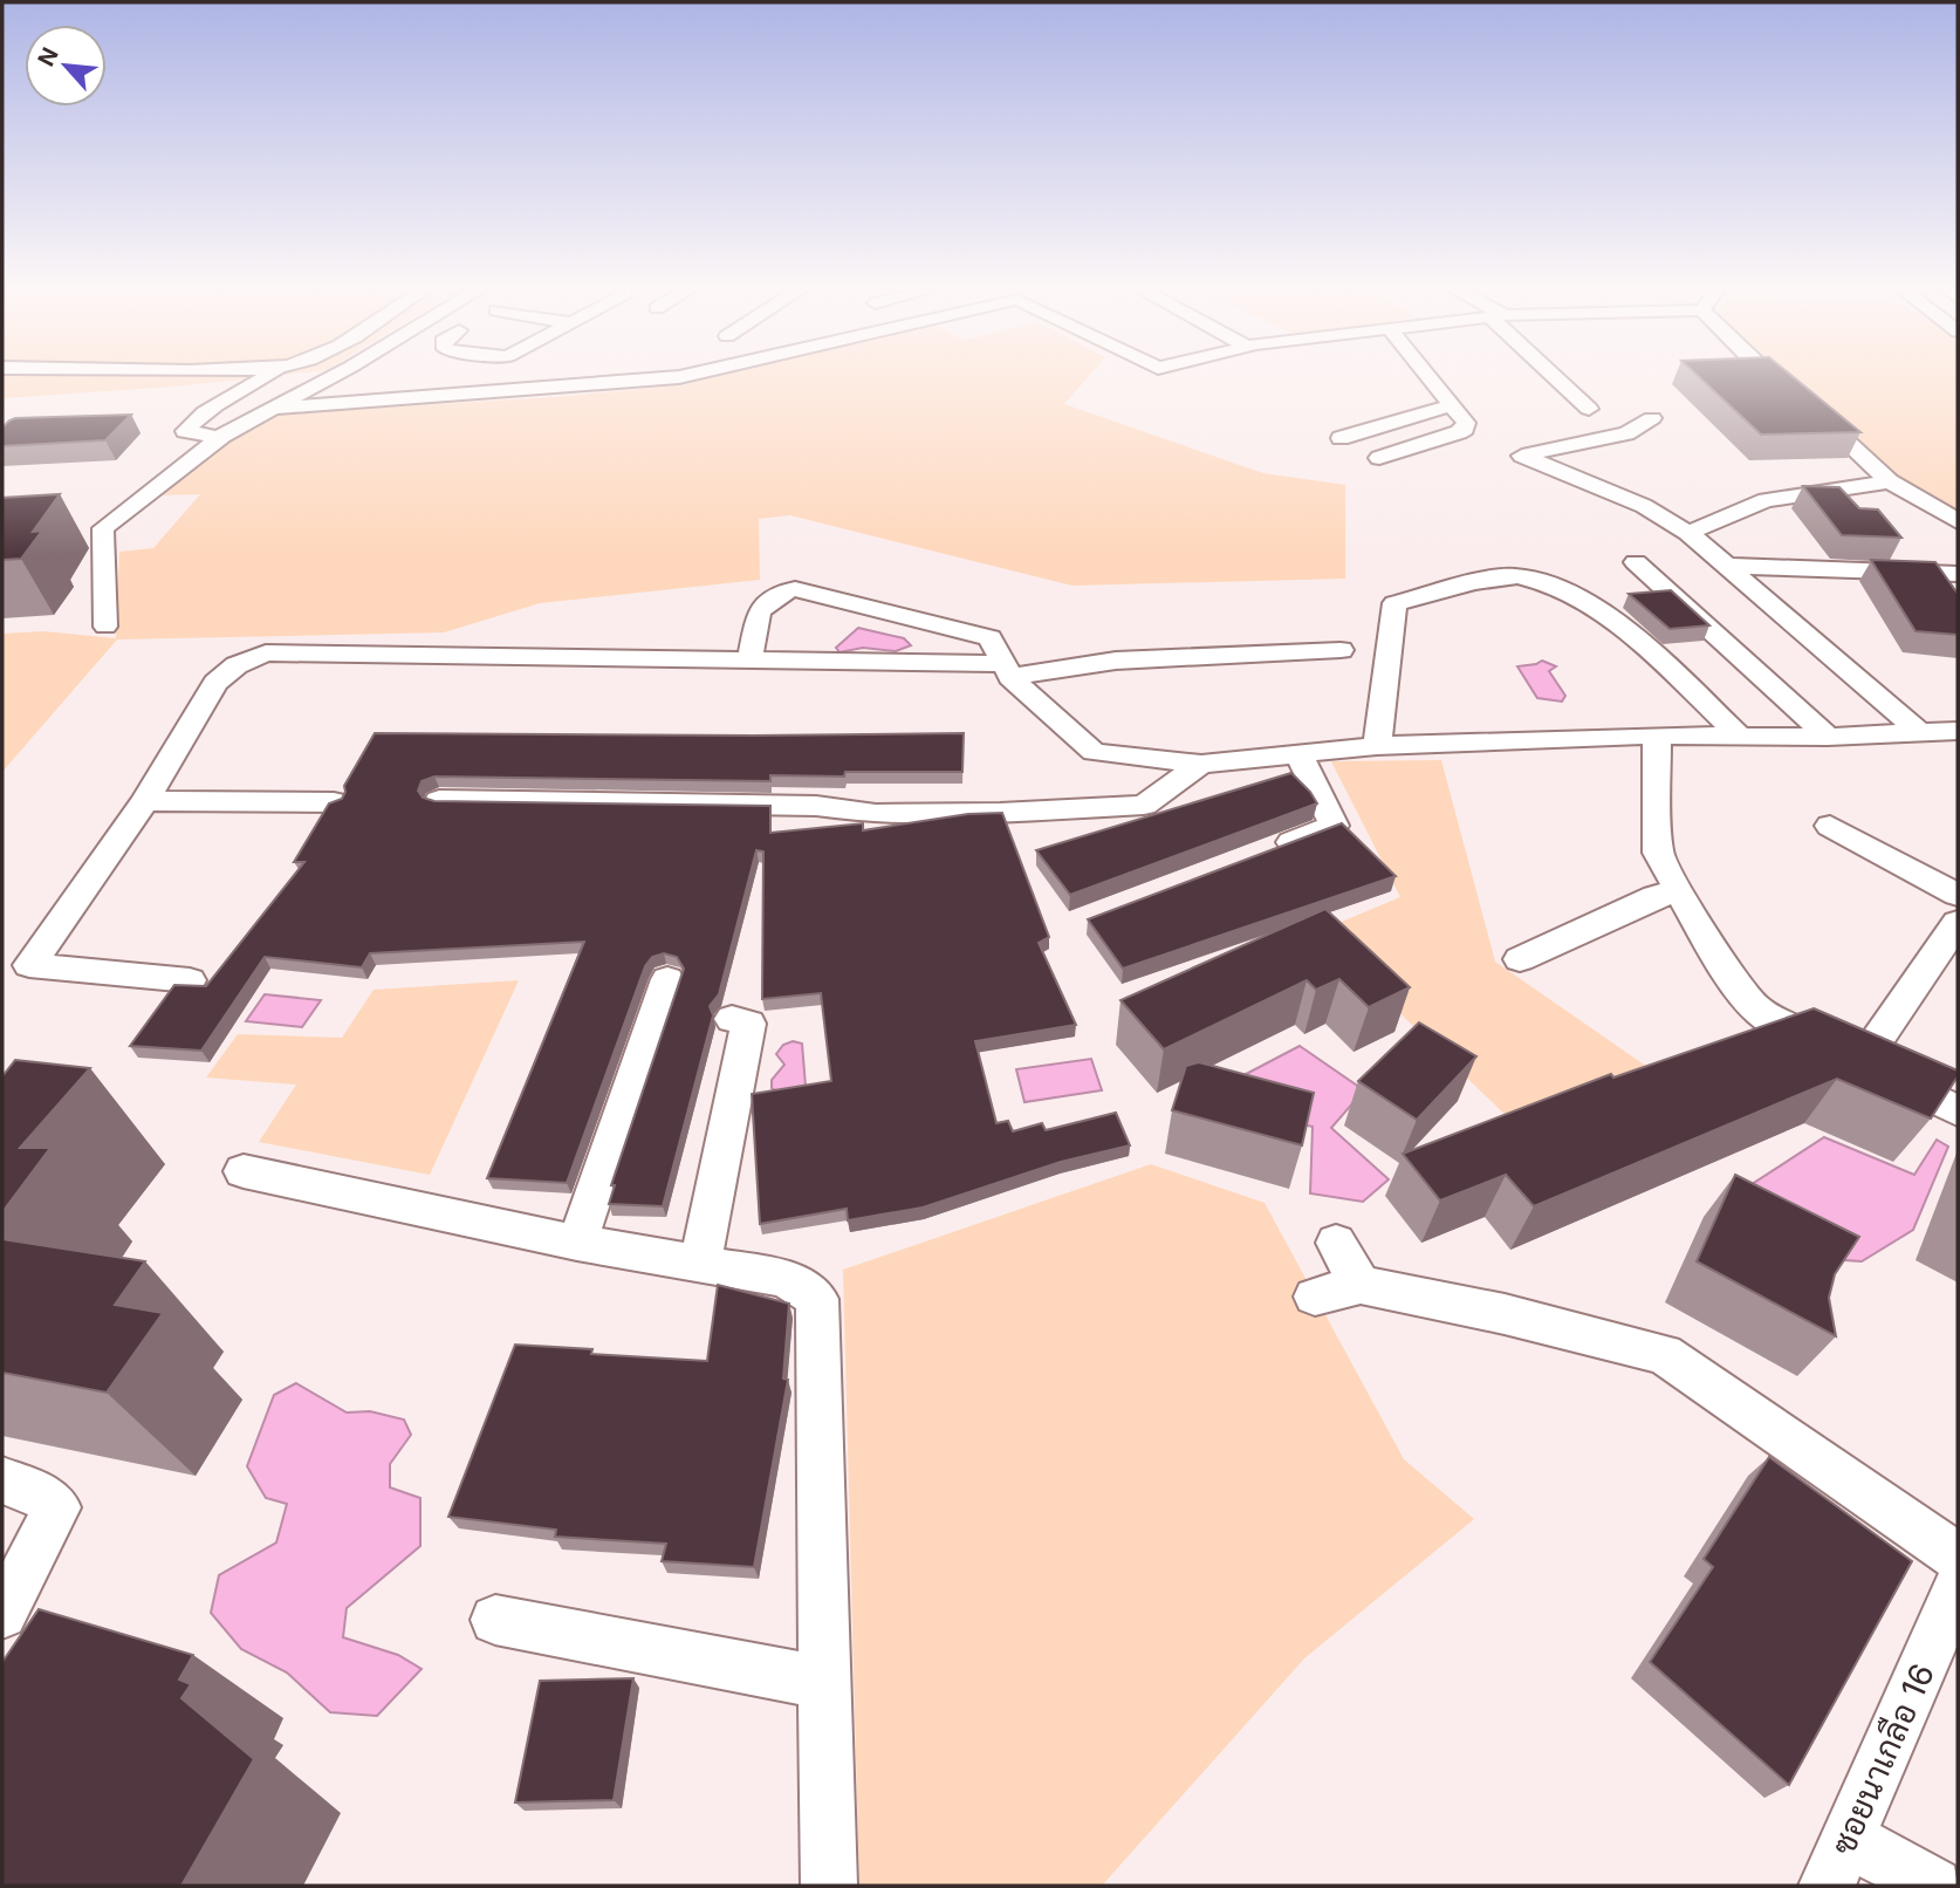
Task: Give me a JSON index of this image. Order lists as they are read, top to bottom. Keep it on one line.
{"streets":{"street":["ซอยนาเกลือ 16"]},"north":"top left"}
